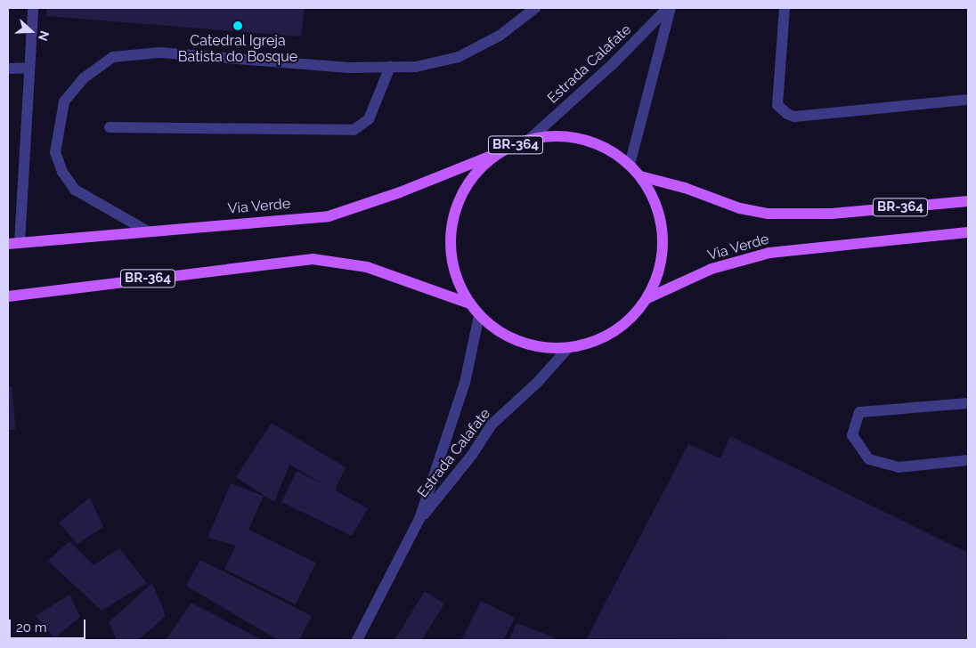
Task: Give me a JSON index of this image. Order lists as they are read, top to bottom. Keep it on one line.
{"streets":{"main road":["BR-364","Via Verde"],"street":["Estrada Calafate"]},"crossings":[["Estrada Calafate","BR-364"],["BR-364","Via Verde"]],"places":["Catedral Igreja Batista do Bosque"],"scale_bar":"20 m","north":"right"}
